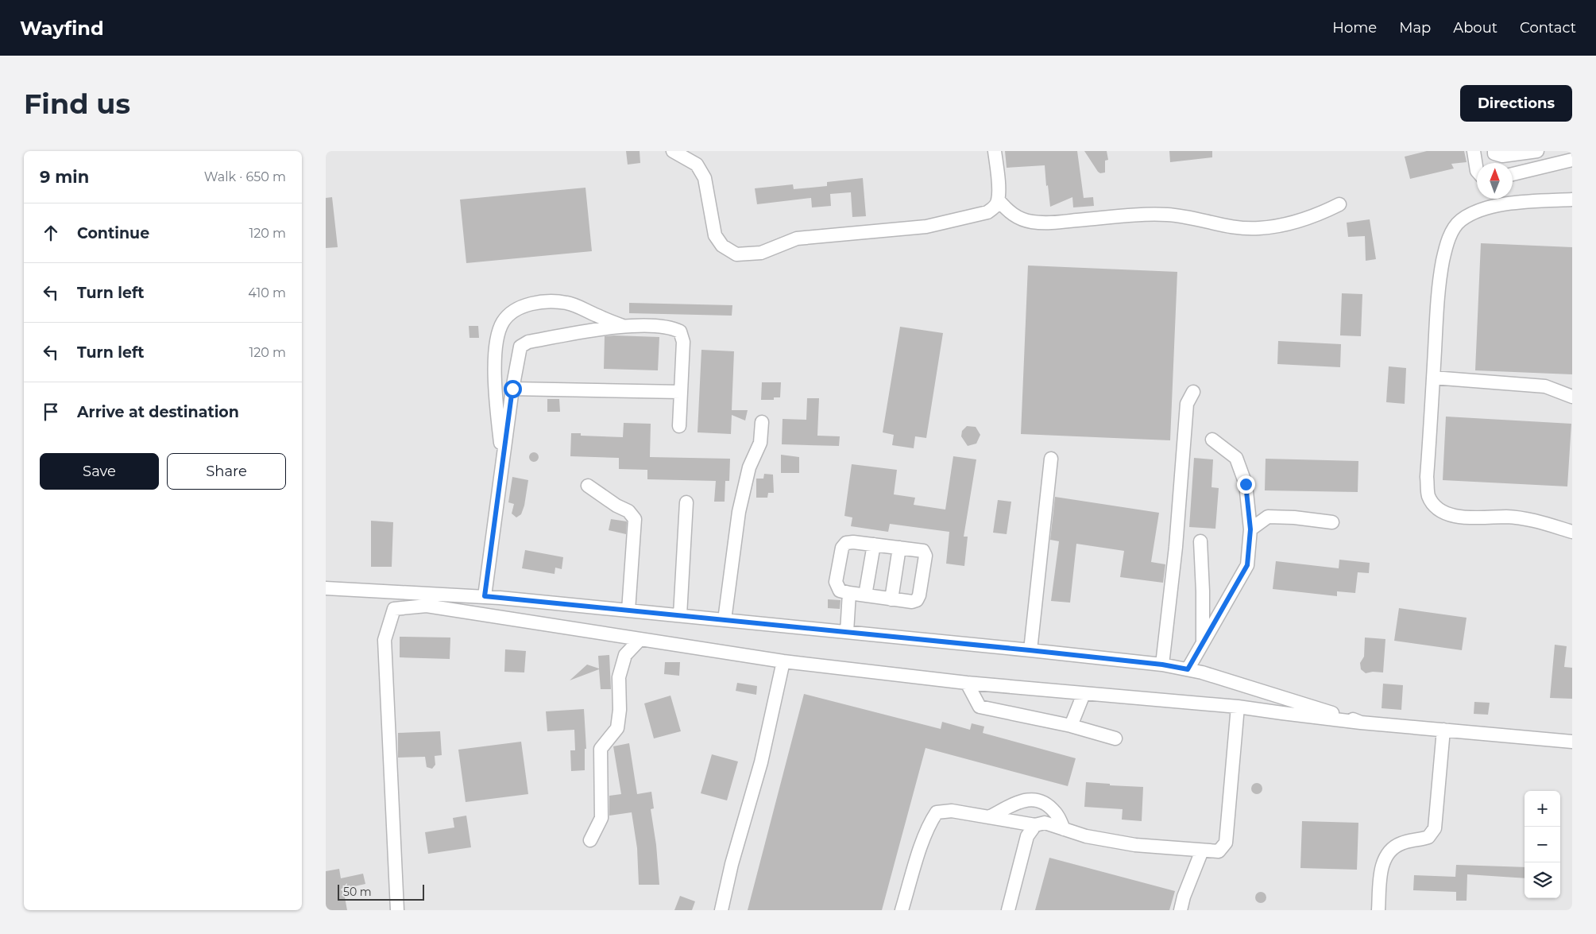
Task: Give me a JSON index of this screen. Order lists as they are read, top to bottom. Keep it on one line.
{"scale_bar":"50 m","north":"top","page":{"header":"Wayfind","nav":["Home","Map","About","Contact"],"buttons":["Directions",["Save","Share"]],"title":"Find us","heading":["9 min","Walk · 650 m"],"list":[["Continue","120 m"],["Turn left","410 m"],["Turn left","120 m"],"Arrive at destination"],"map_buttons":["+","−"],"scale":"50 m"}}
